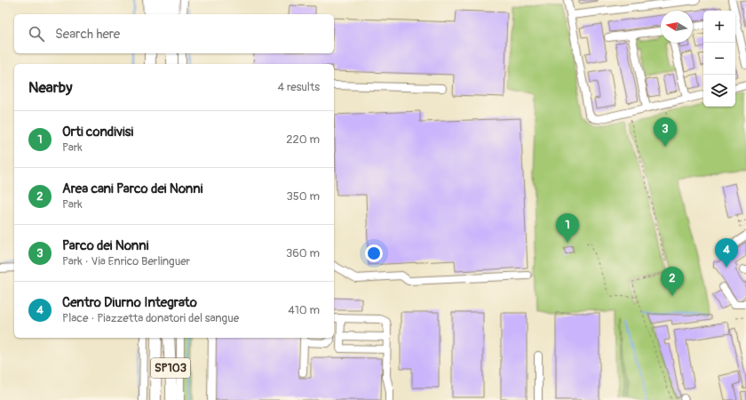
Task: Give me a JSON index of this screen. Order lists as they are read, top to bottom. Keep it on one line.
{"streets":{"highway":["SP103"]},"north":"left","page":{"map_buttons":["+","−"],"search":"Search here","heading":["Nearby","4 results"],"list":[{"mark":"1","name":"Orti condivisi","note":"Park","value":"220 m"},{"mark":"2","name":"Area cani Parco dei Nonni","note":"Park","value":"350 m"},{"mark":"3","name":"Parco dei Nonni","note":"Park · Via Enrico Berlinguer","value":"360 m"},{"mark":"4","name":"Centro Diurno Integrato","note":"Place · Piazzetta donatori del sangue","value":"410 m"}],"pins":["3","1","4","2"]}}
